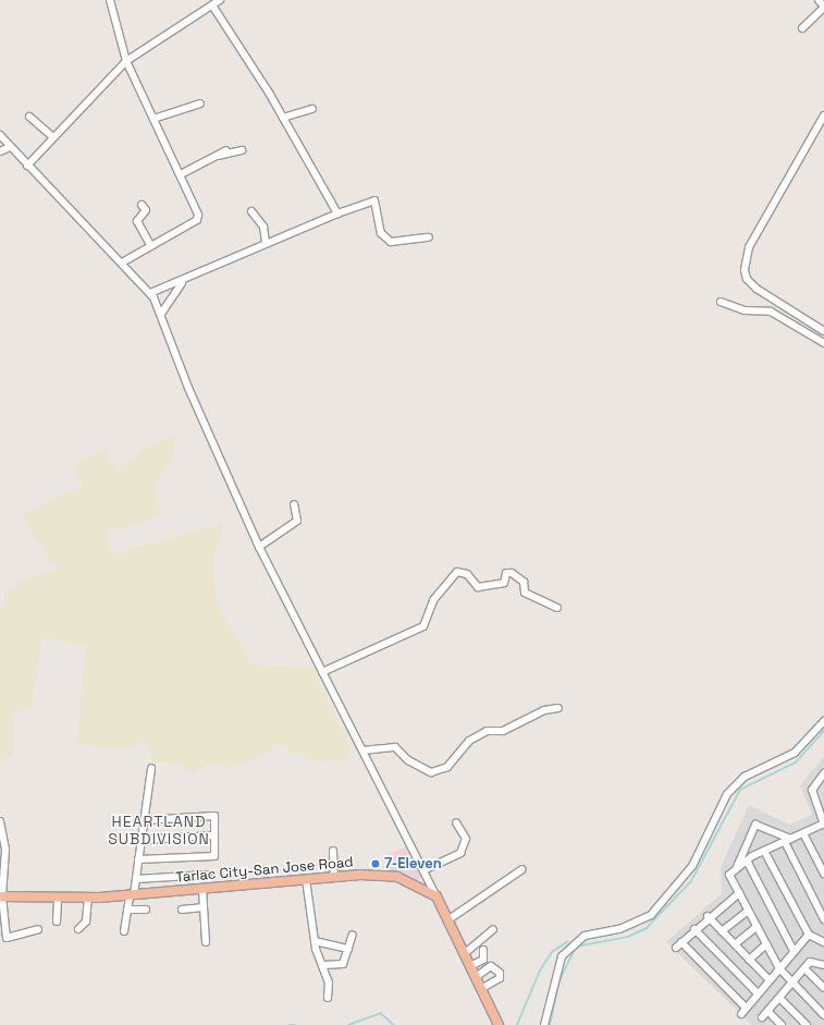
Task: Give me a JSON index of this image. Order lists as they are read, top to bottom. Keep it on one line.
{"streets":{"main road":["Tarlac City-San Jose Road"]},"districts":["HEARTLAND SUBDIVISION"],"places":["7-Eleven"]}
